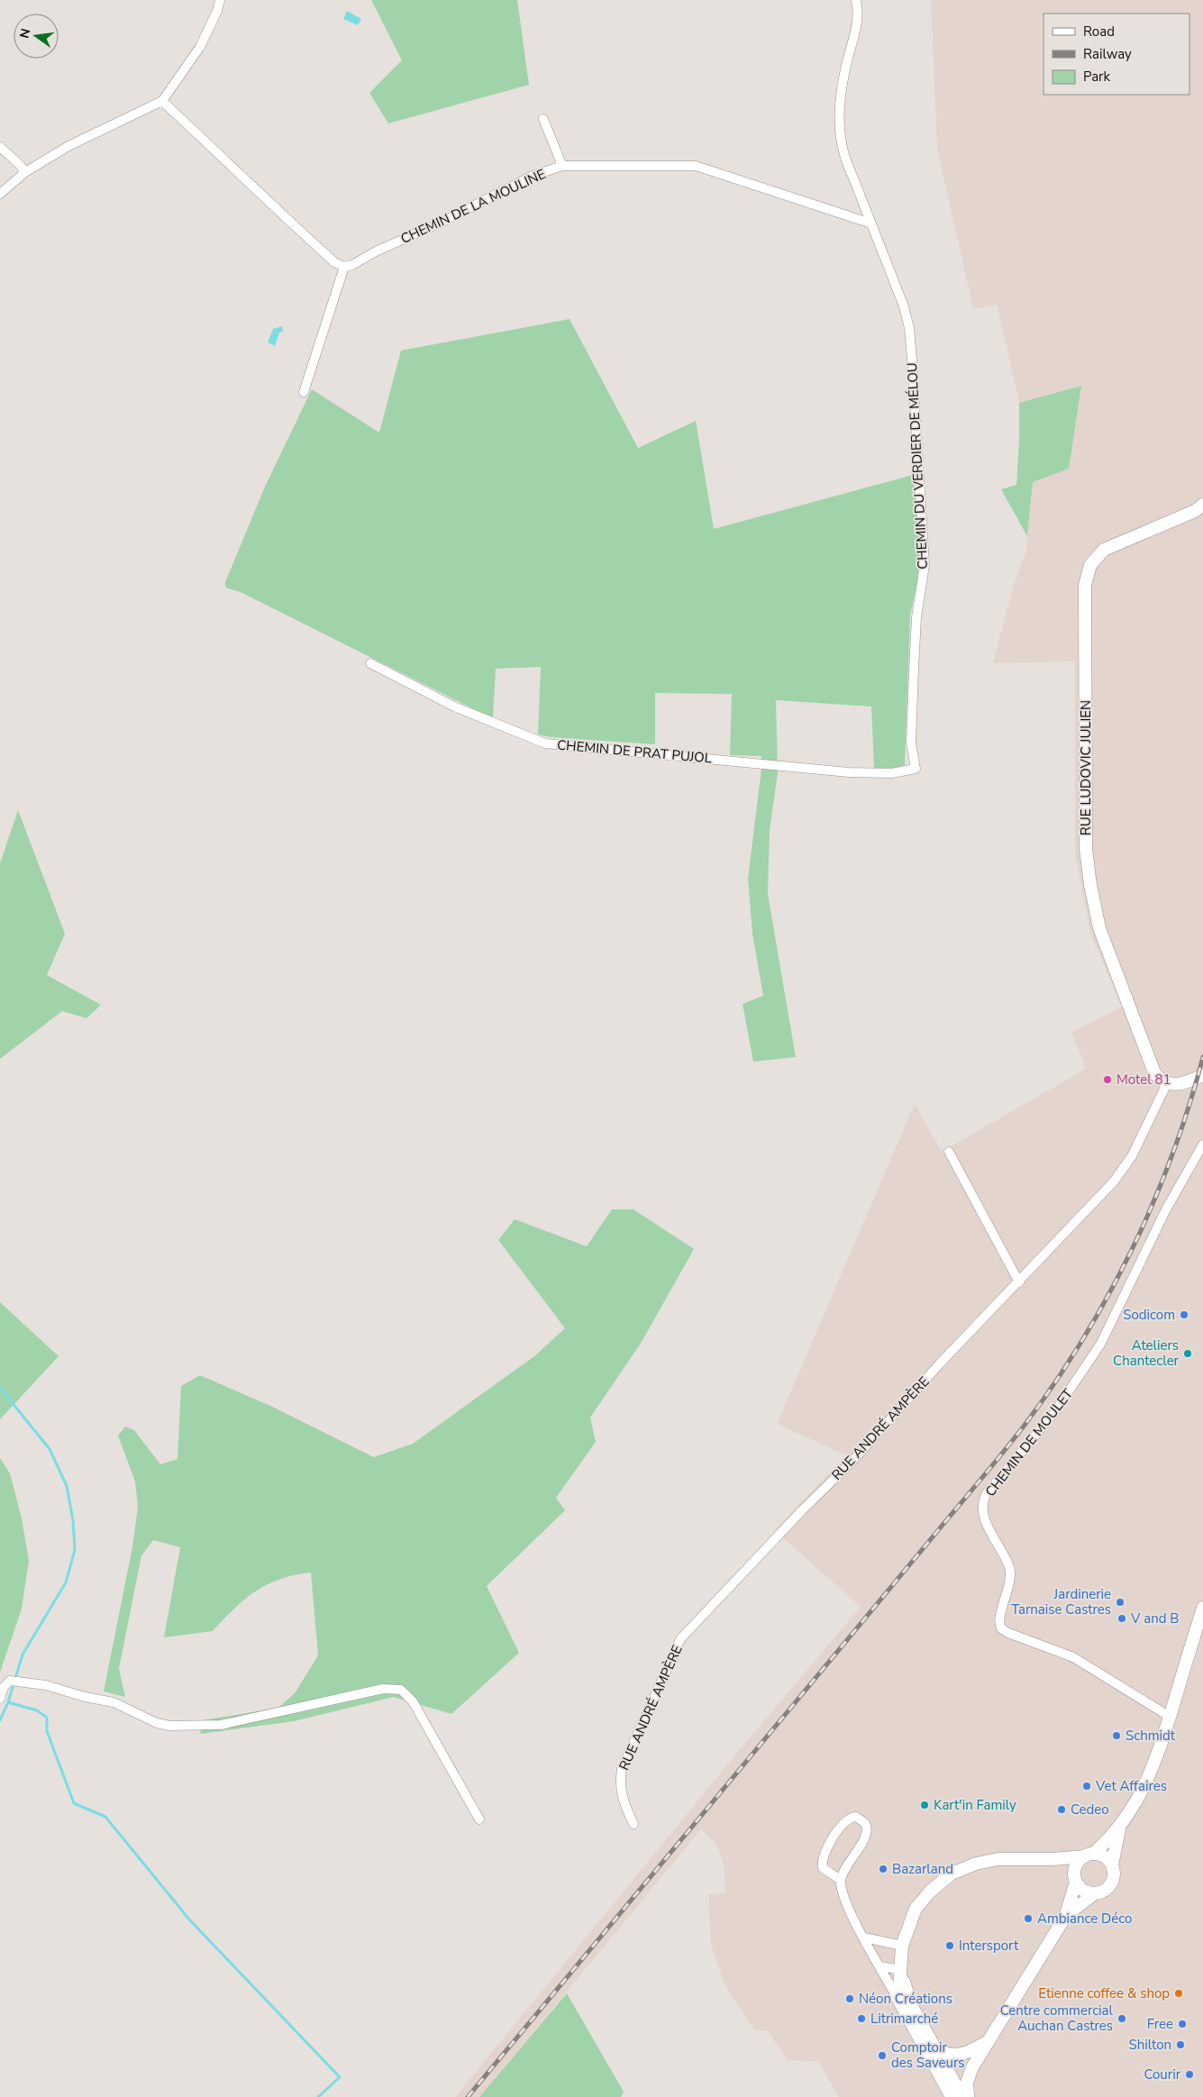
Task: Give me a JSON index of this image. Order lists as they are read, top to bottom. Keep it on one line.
{"streets":{"main road":["RUE LUDOVIC JULIEN"],"street":["CHEMIN DE LA MOULINE","CHEMIN DU VERDIER DE MÉLOU","CHEMIN DE PRAT PUJOL","RUE ANDRÉ AMPÈRE","CHEMIN DE MOULET"]},"crossings":[["CHEMIN DE LA MOULINE","CHEMIN DU VERDIER DE MÉLOU"],["CHEMIN DU VERDIER DE MÉLOU","CHEMIN DE PRAT PUJOL"],["RUE LUDOVIC JULIEN","RUE ANDRÉ AMPÈRE"]],"places":["Motel 81","Sodicom","Ateliers Chantecler","Jardinerie Tarnaise Castres","V and B","Schmidt","Vet Affaires","Kart'in Family","Cedeo","Bazarland","Ambiance Déco","Intersport","Etienne coffee & shop","Néon Créations","Litrimarché","Centre commercial Auchan Castres","Free","Shilton","Comptoir des Saveurs","Courir"],"legend":["Road","Railway","Park"],"north":"left"}
